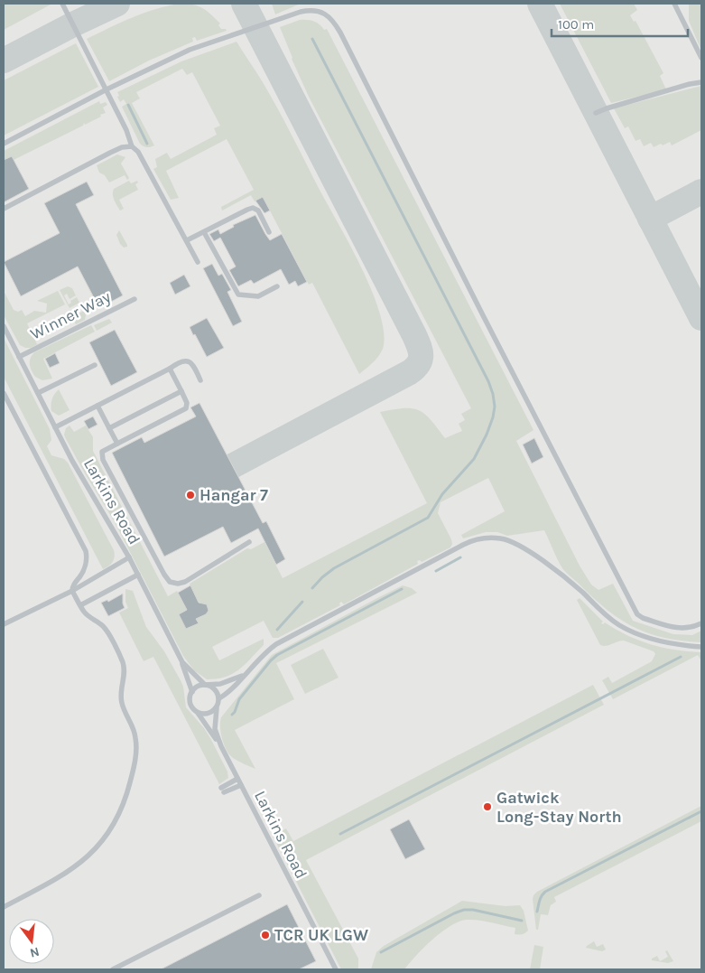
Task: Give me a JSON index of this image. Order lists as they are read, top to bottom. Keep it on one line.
{"streets":{"lane":["Winner Way","Larkins Road"]},"crossings":[["Winner Way","Larkins Road"]],"places":["Hangar 7","Gatwick Long-Stay North","TCR UK LGW"],"scale_bar":"100 m","north":"bottom"}
